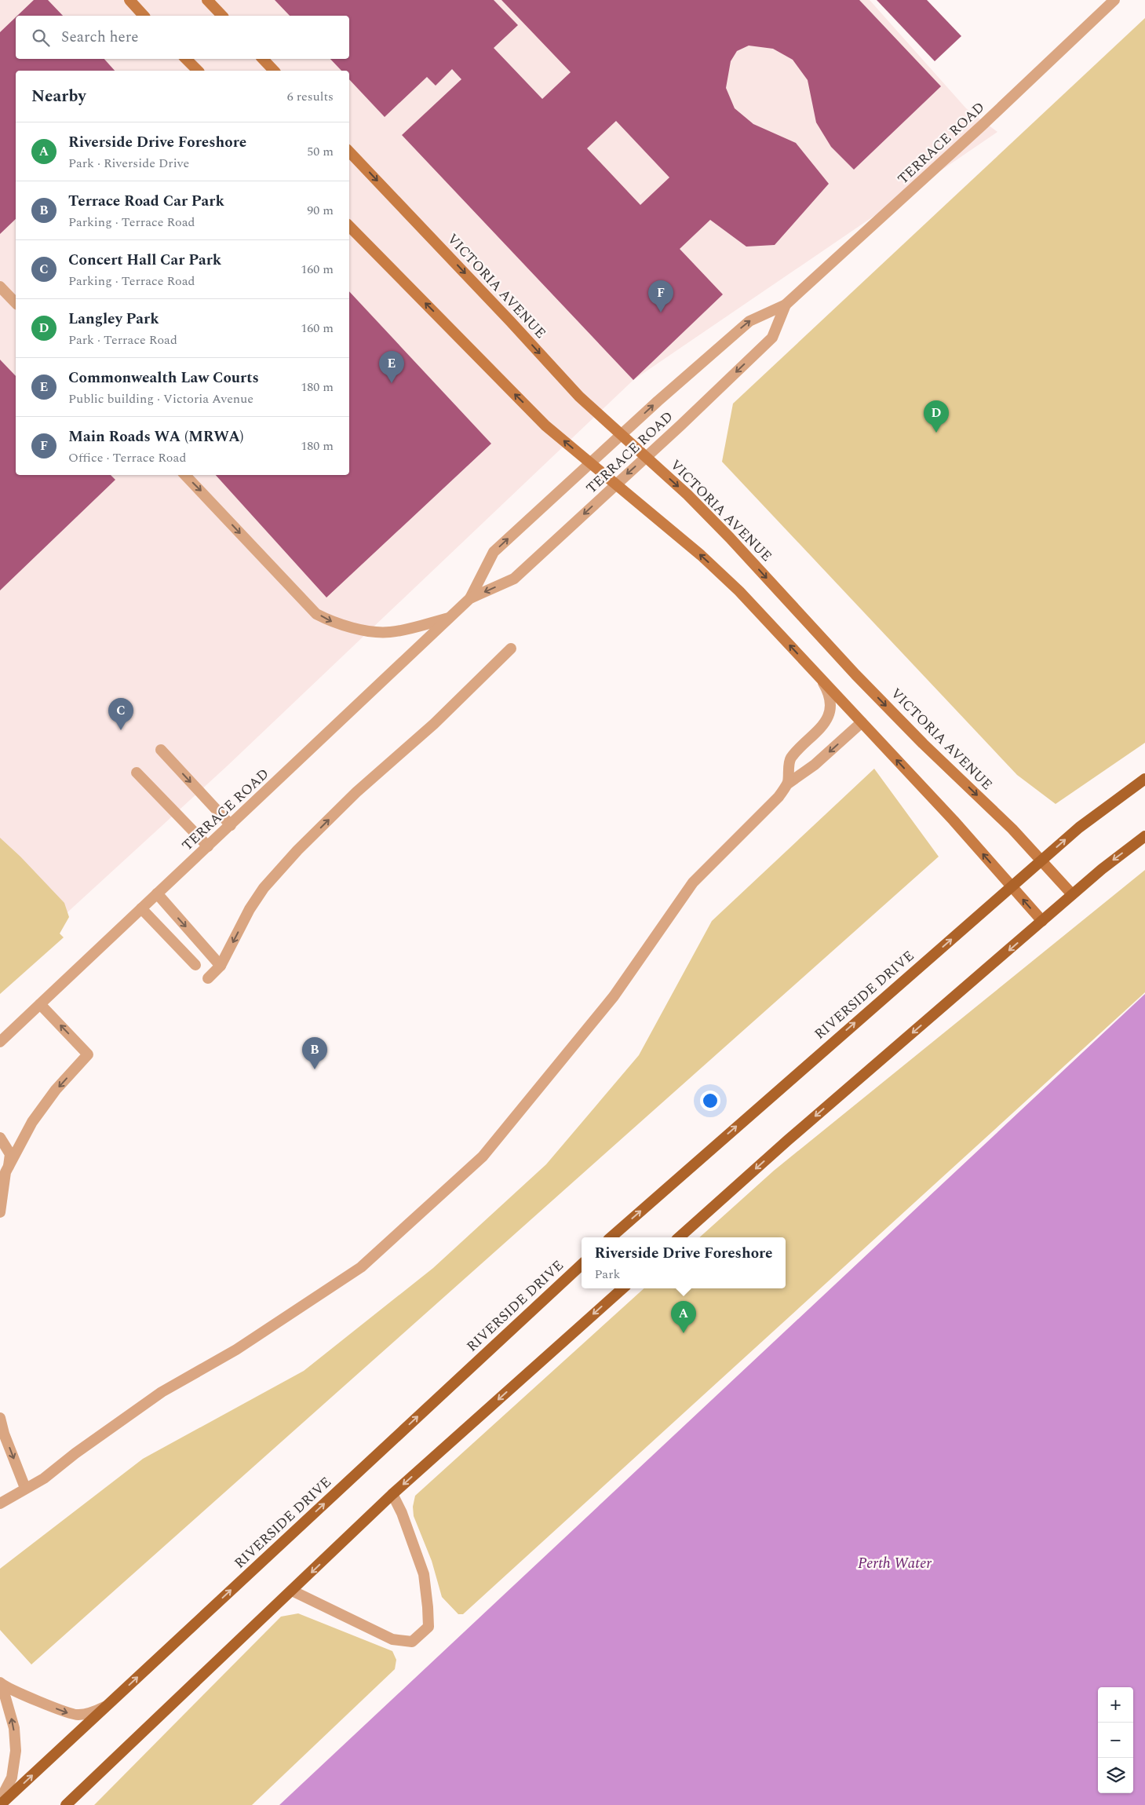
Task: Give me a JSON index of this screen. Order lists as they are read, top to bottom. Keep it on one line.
{"streets":{"main road":["VICTORIA AVENUE","RIVERSIDE DRIVE"],"street":["TERRACE ROAD"]},"crossings":[["TERRACE ROAD","VICTORIA AVENUE"],["VICTORIA AVENUE","RIVERSIDE DRIVE"]],"water":["Perth Water"],"page":{"search":"Search here","heading":["Nearby","6 results"],"list":[{"mark":"A","name":"Riverside Drive Foreshore","note":"Park · Riverside Drive","value":"50 m"},{"mark":"B","name":"Terrace Road Car Park","note":"Parking · Terrace Road","value":"90 m"},{"mark":"C","name":"Concert Hall Car Park","note":"Parking · Terrace Road","value":"160 m"},{"mark":"D","name":"Langley Park","note":"Park · Terrace Road","value":"160 m"},{"mark":"E","name":"Commonwealth Law Courts","note":"Public building · Victoria Avenue","value":"180 m"},{"mark":"F","name":"Main Roads WA (MRWA)","note":"Office · Terrace Road","value":"180 m"}],"pins":["F","E","D","C","B","A"],"popup":["Riverside Drive Foreshore","Park"],"map_buttons":["+","−"]}}
